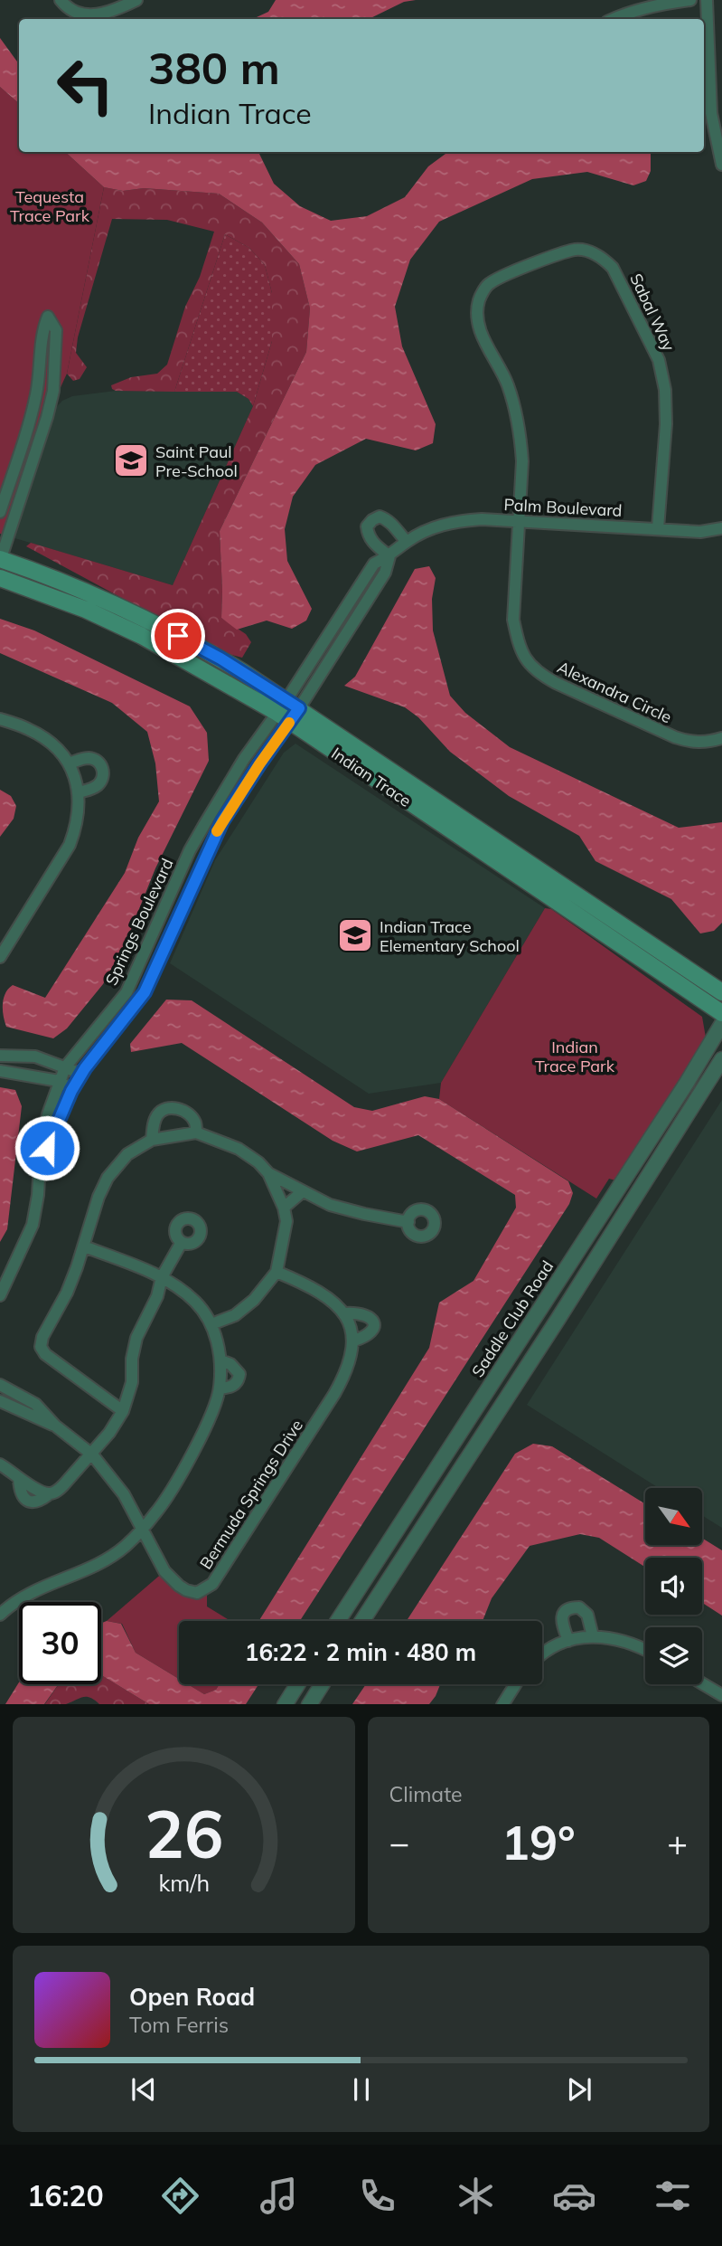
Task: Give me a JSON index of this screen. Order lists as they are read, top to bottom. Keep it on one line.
{"streets":{"main road":["Indian Trace"],"street":["Sabal Way","Palm Boulevard","Alexandra Circle","Springs Boulevard","Saddle Club Road","Bermuda Springs Drive"]},"crossings":[["Sabal Way","Palm Boulevard"],["Sabal Way","Alexandra Circle"],["Palm Boulevard","Alexandra Circle"],["Palm Boulevard","Indian Trace"],["Palm Boulevard","Springs Boulevard"],["Indian Trace","Springs Boulevard"]],"parks":["Tequesta Trace Park","Indian Trace Park"],"places":{"school or university":["Saint Paul Pre-School","Indian Trace Elementary School"]},"north":"bottom right","page":{"turn":["380 m","Indian Trace"],"limit":"30","trip":"16:22 · 2 min · 480 m","tile":"Climate","heat":["−","19°","+"],"song":["Open Road","Tom Ferris"],"tabs":"16:20","gauge":["26","km/h"]}}
